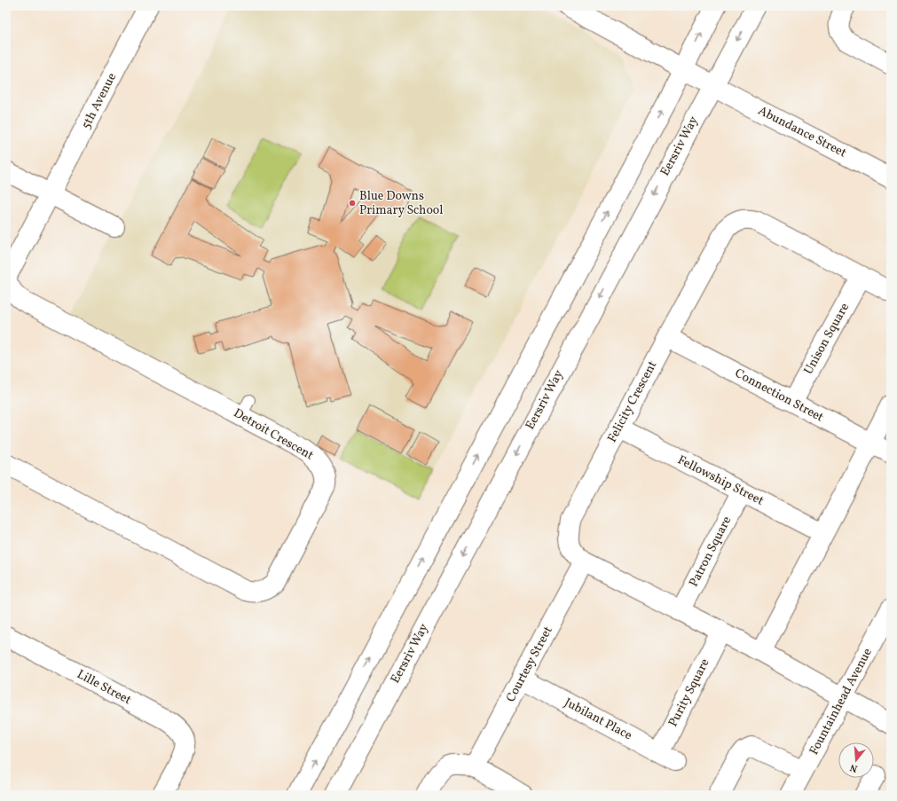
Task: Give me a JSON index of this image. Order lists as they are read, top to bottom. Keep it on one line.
{"streets":{"street":["5th Avenue","Abundance Street","Eersriv Way","Unison Square","Connection Street","Felicity Crescent","Detroit Crescent","Fellowship Street","Patron Square","Courtesy Street","Lille Street","Purity Square","Fountainhead Avenue","Jubilant Place"]},"crossings":[["5th Avenue","Detroit Crescent"],["Abundance Street","Eersriv Way"],["Unison Square","Connection Street"],["Unison Square","Felicity Crescent"],["Connection Street","Felicity Crescent"],["Felicity Crescent","Fellowship Street"],["Felicity Crescent","Patron Square"],["Felicity Crescent","Courtesy Street"],["Felicity Crescent","Purity Square"],["Felicity Crescent","Fountainhead Avenue"],["Fellowship Street","Patron Square"],["Courtesy Street","Jubilant Place"],["Purity Square","Jubilant Place"]],"places":["Blue Downs Primary School"],"north":"bottom"}
